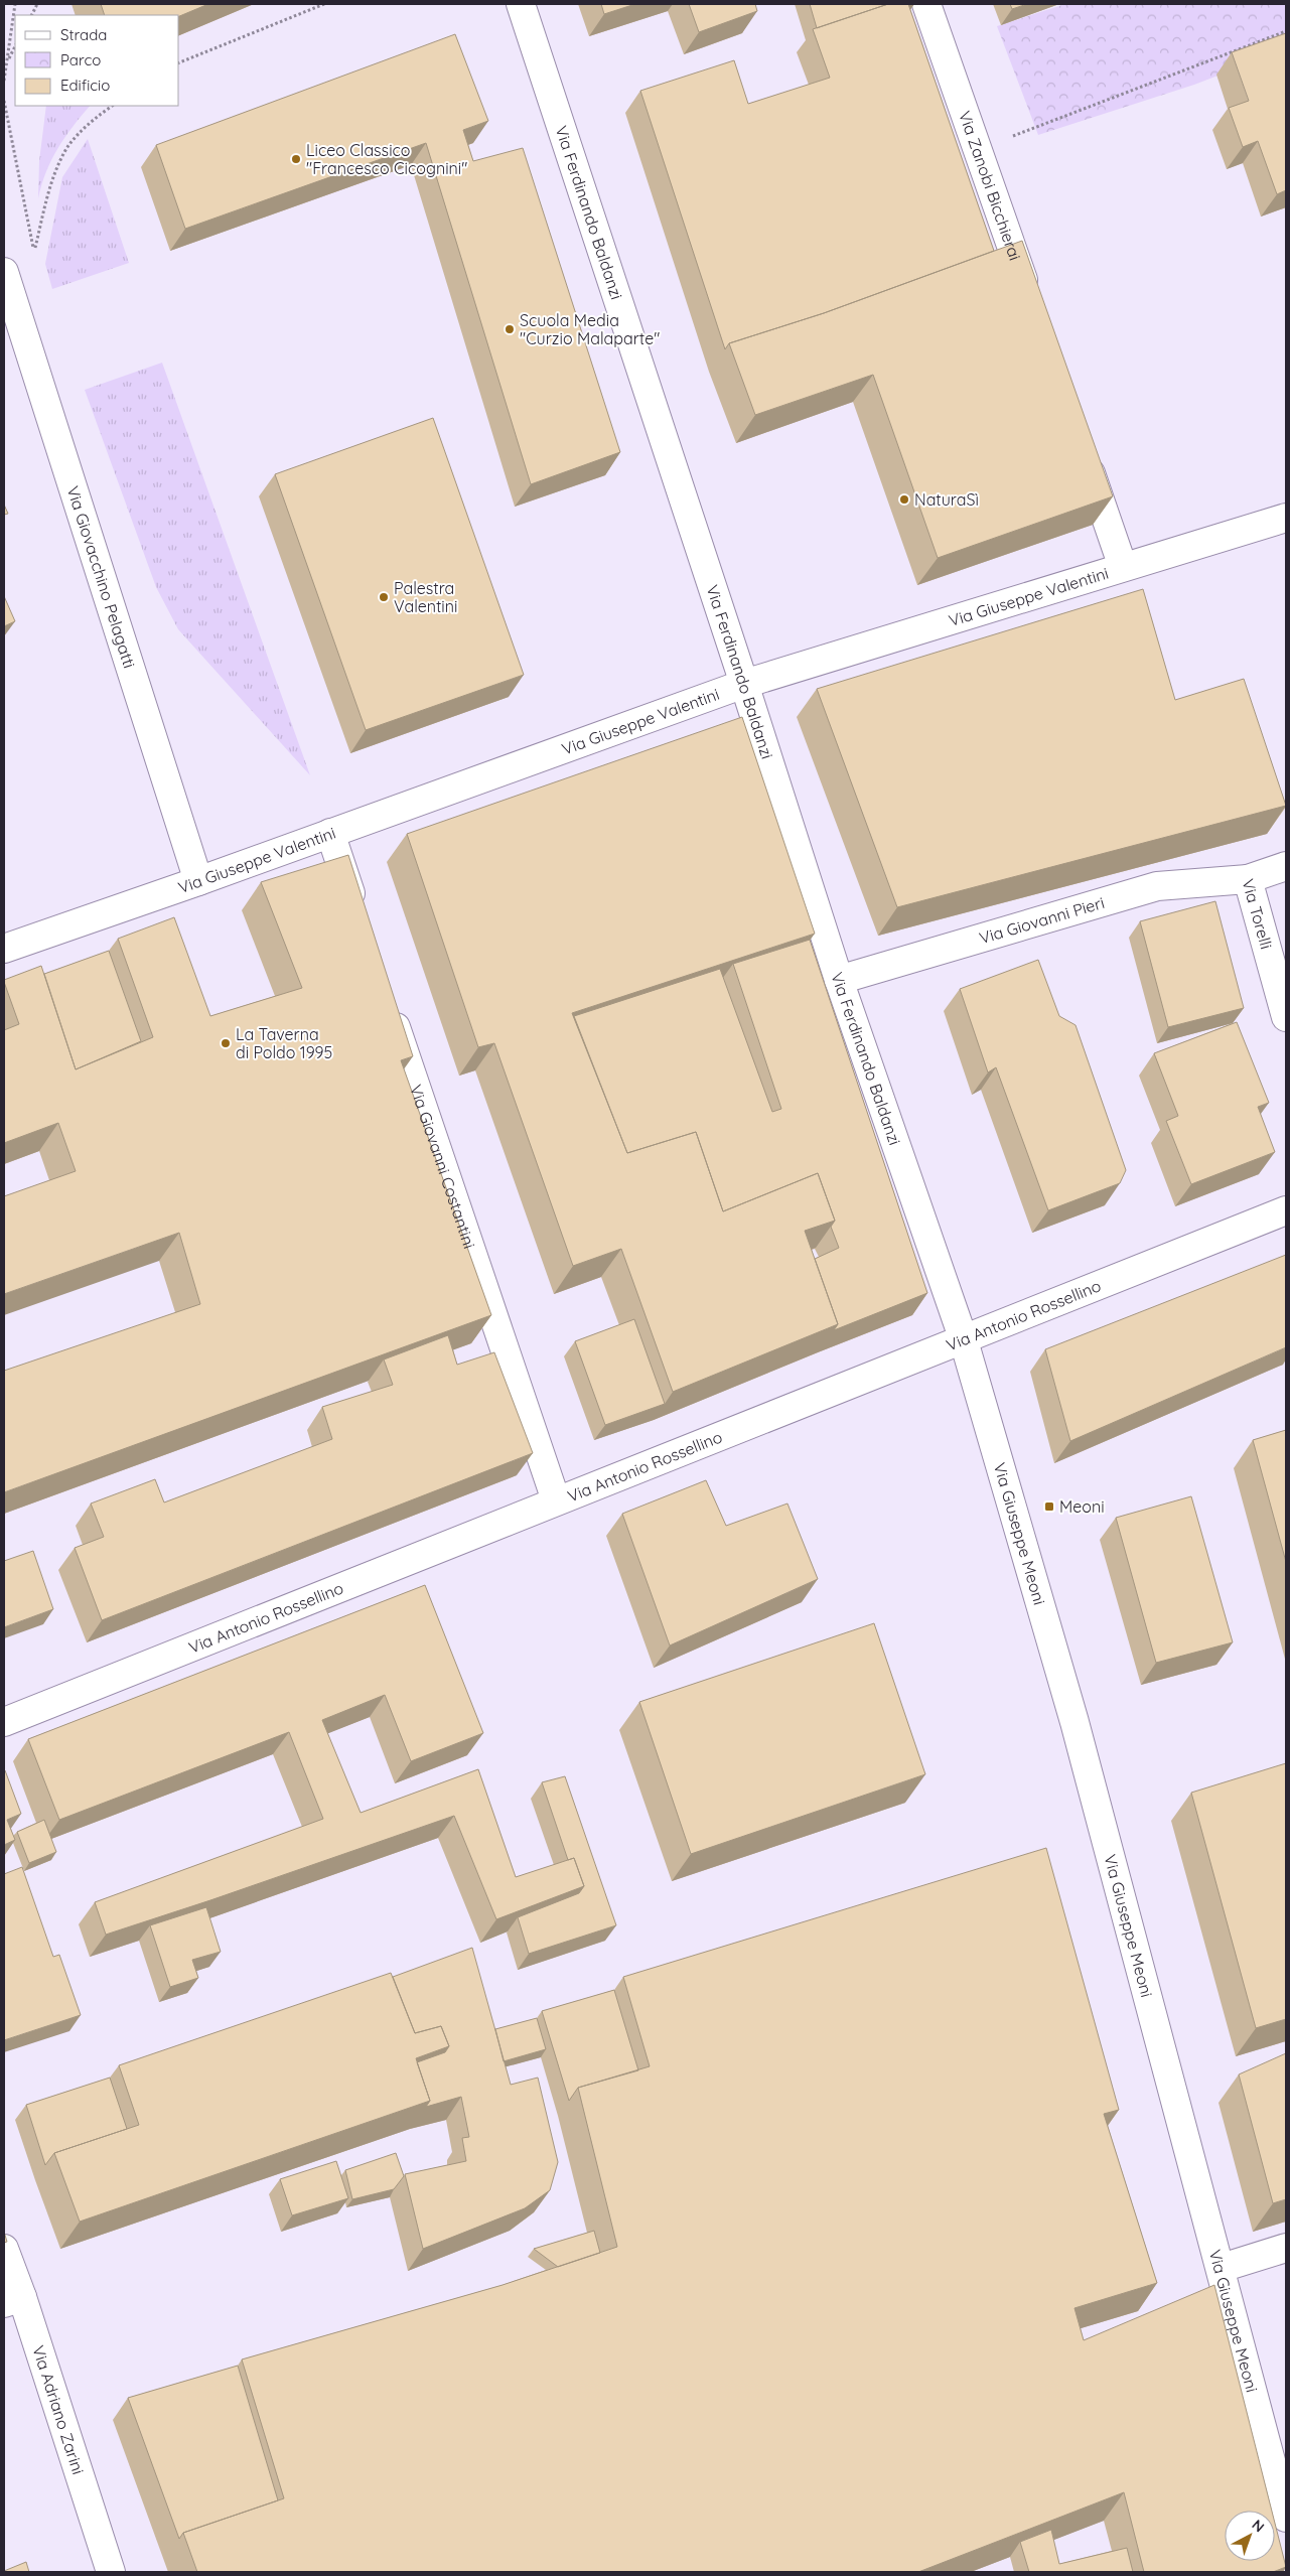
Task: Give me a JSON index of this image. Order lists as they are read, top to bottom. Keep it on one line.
{"streets":{"street":["Via Zanobi Bicchierai","Via Ferdinando Baldanzi","Via Giovacchino Pelagatti","Via Giuseppe Valentini","Via Torelli","Via Giovanni Pieri","Via Giovanni Costantini","Via Antonio Rossellino","Via Giuseppe Meoni","Via Adriano Zarini"]},"crossings":[["Via Ferdinando Baldanzi","Via Giuseppe Valentini"],["Via Ferdinando Baldanzi","Via Giovanni Pieri"],["Via Ferdinando Baldanzi","Via Antonio Rossellino"],["Via Ferdinando Baldanzi","Via Giuseppe Meoni"],["Via Giovacchino Pelagatti","Via Giuseppe Valentini"],["Via Torelli","Via Giovanni Pieri"],["Via Giovanni Costantini","Via Antonio Rossellino"],["Via Antonio Rossellino","Via Giuseppe Meoni"]],"places":{"other":["Liceo Classico \"Francesco Cicognini\"","Scuola Media \"Curzio Malaparte\"","NaturaSì","Palestra Valentini","La Taverna di Poldo 1995"],"transit":["Meoni"]},"legend":["Strada","Parco","Edificio"],"north":"top right"}
